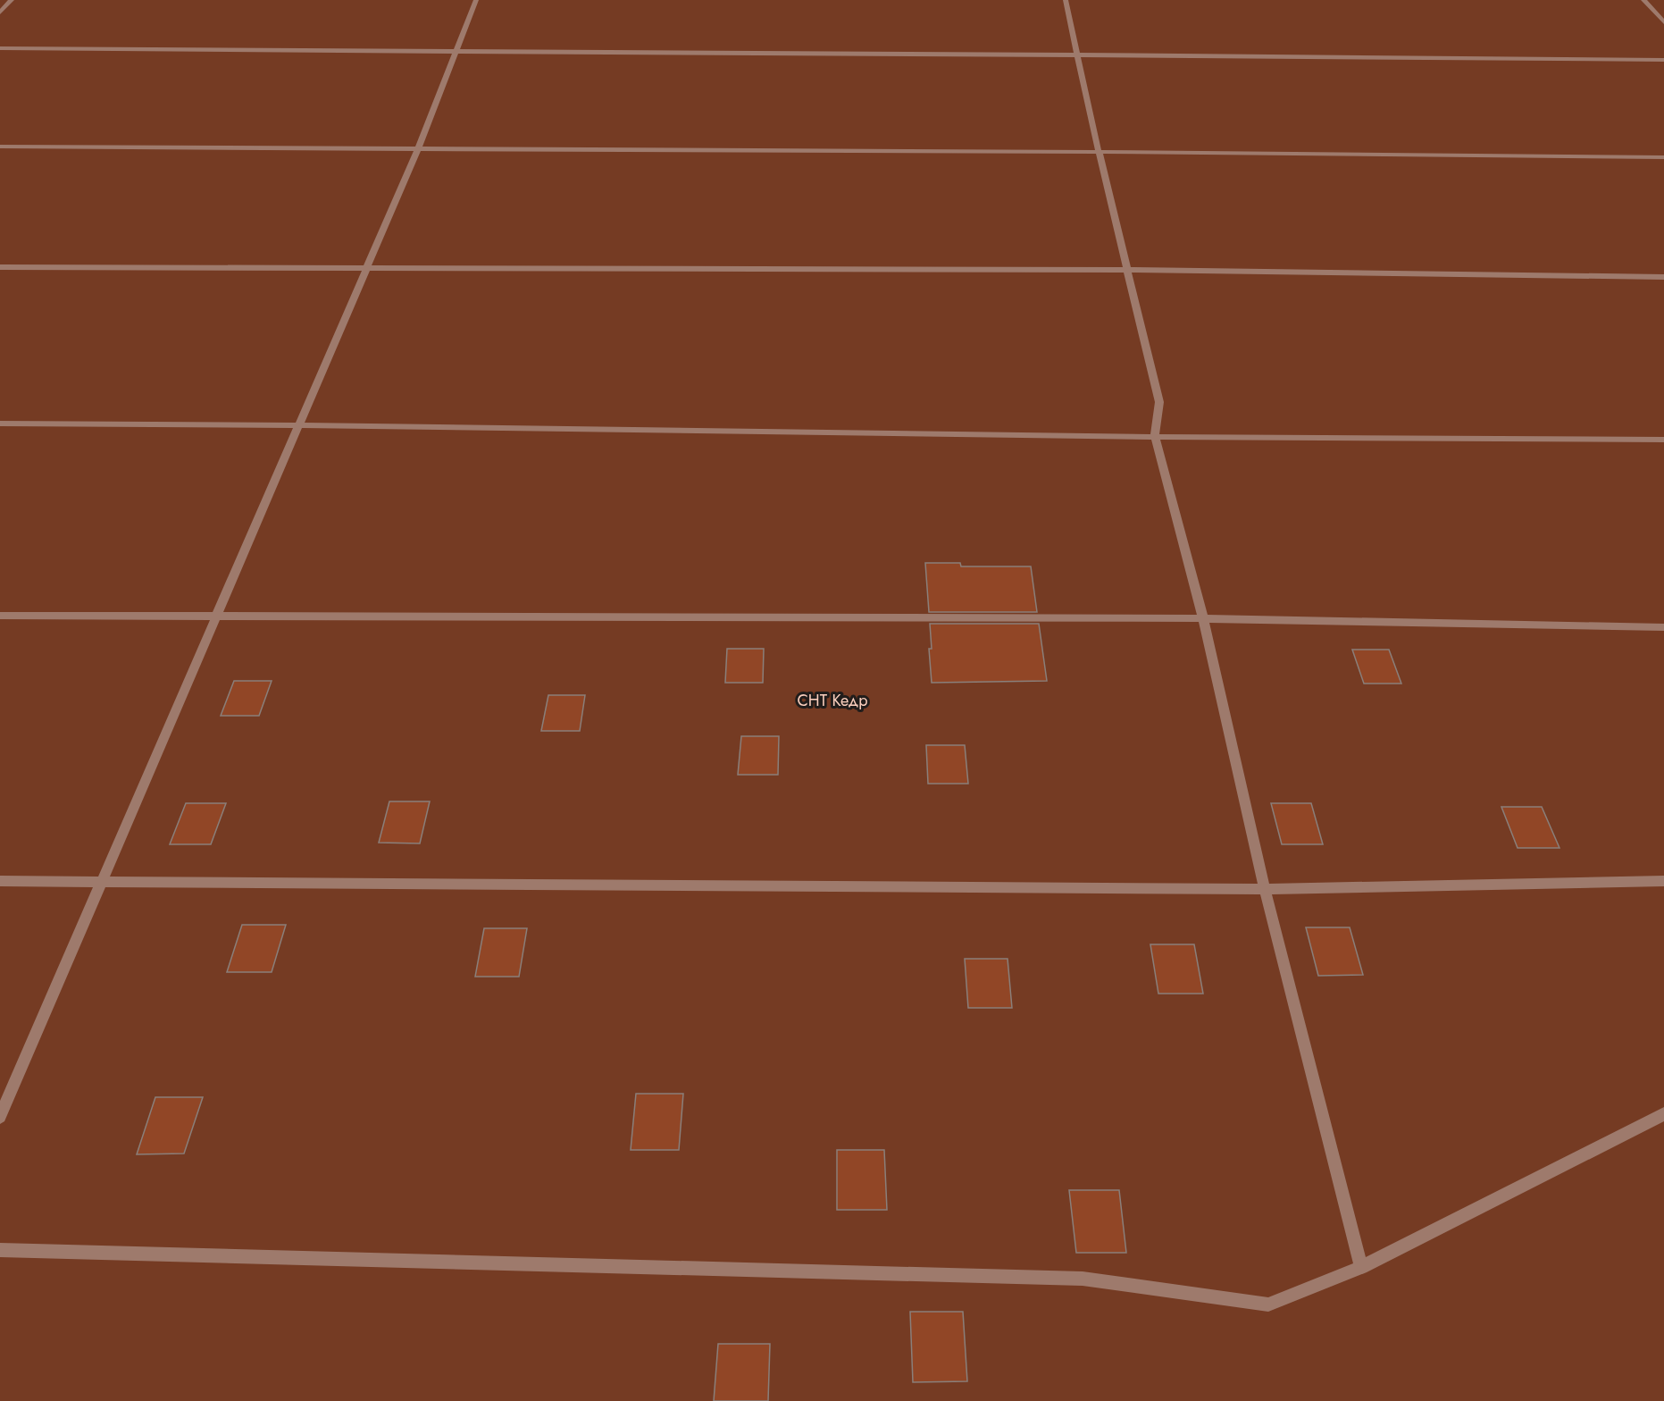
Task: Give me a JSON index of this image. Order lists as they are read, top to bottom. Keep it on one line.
{"parks":["СНТ Кедр"]}
